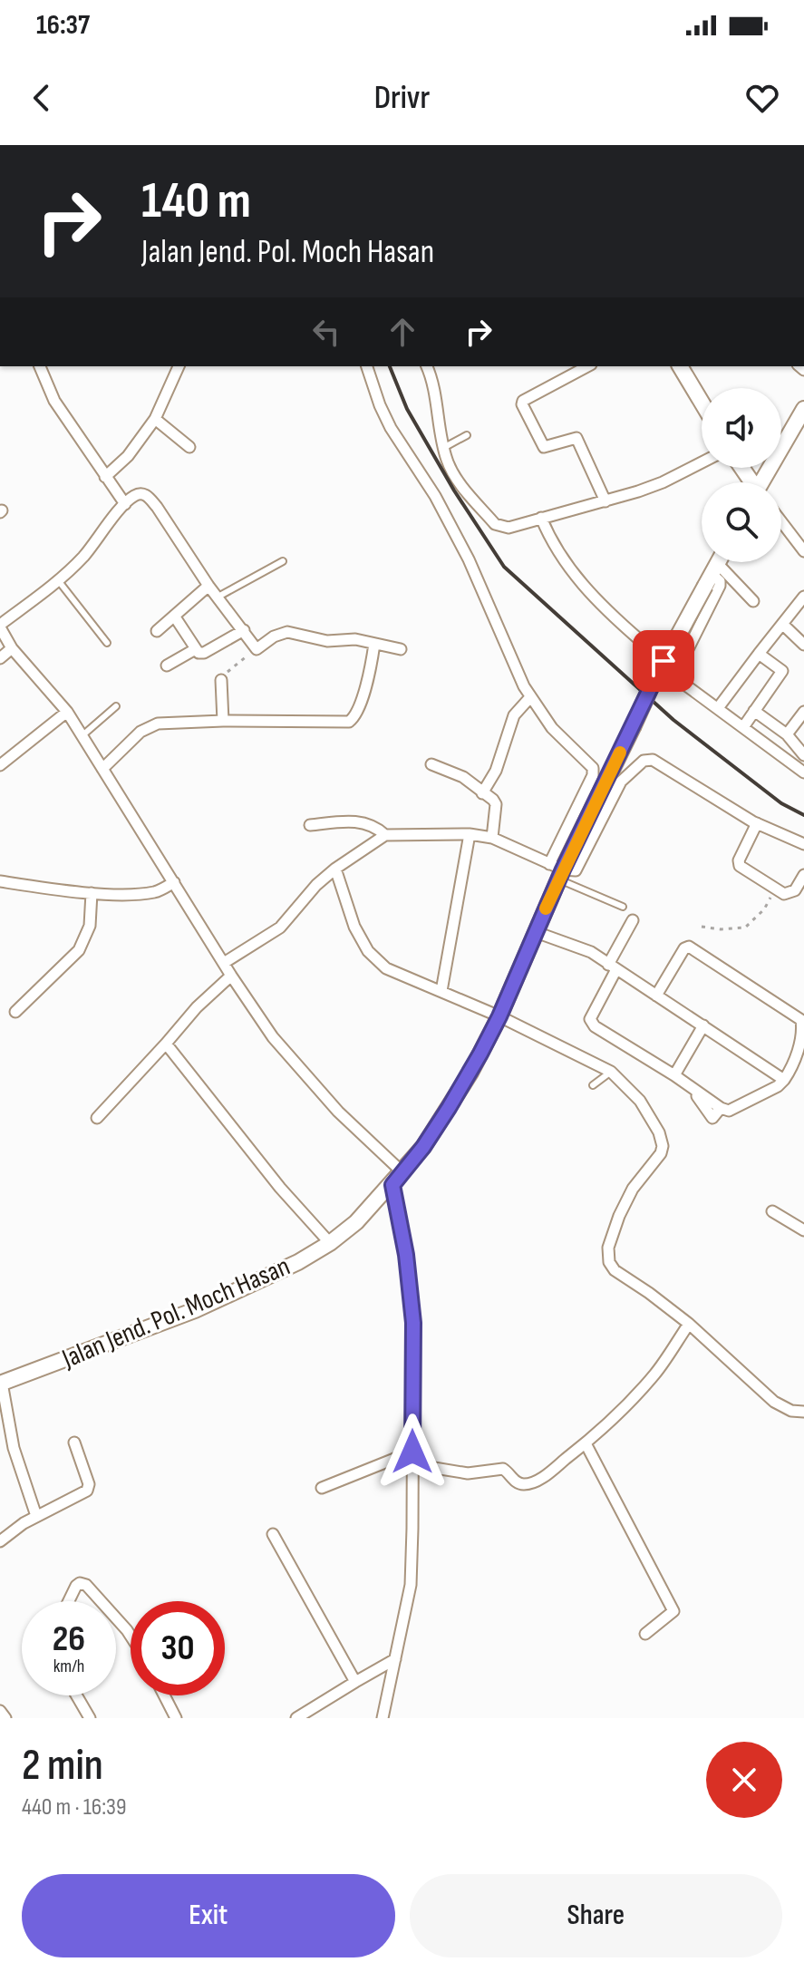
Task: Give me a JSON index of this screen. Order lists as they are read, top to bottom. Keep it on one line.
{"streets":{"main road":["Jalan Jend. Pol. Moch Hasan"]},"page":{"status":"16:37","header":"Drivr","turn":["140 m","Jalan Jend. Pol. Moch Hasan"],"speed":"26 km/h","limit":"30","heading":["2 min","440 m · 16:39"],"buttons":["Exit","Share"]}}
